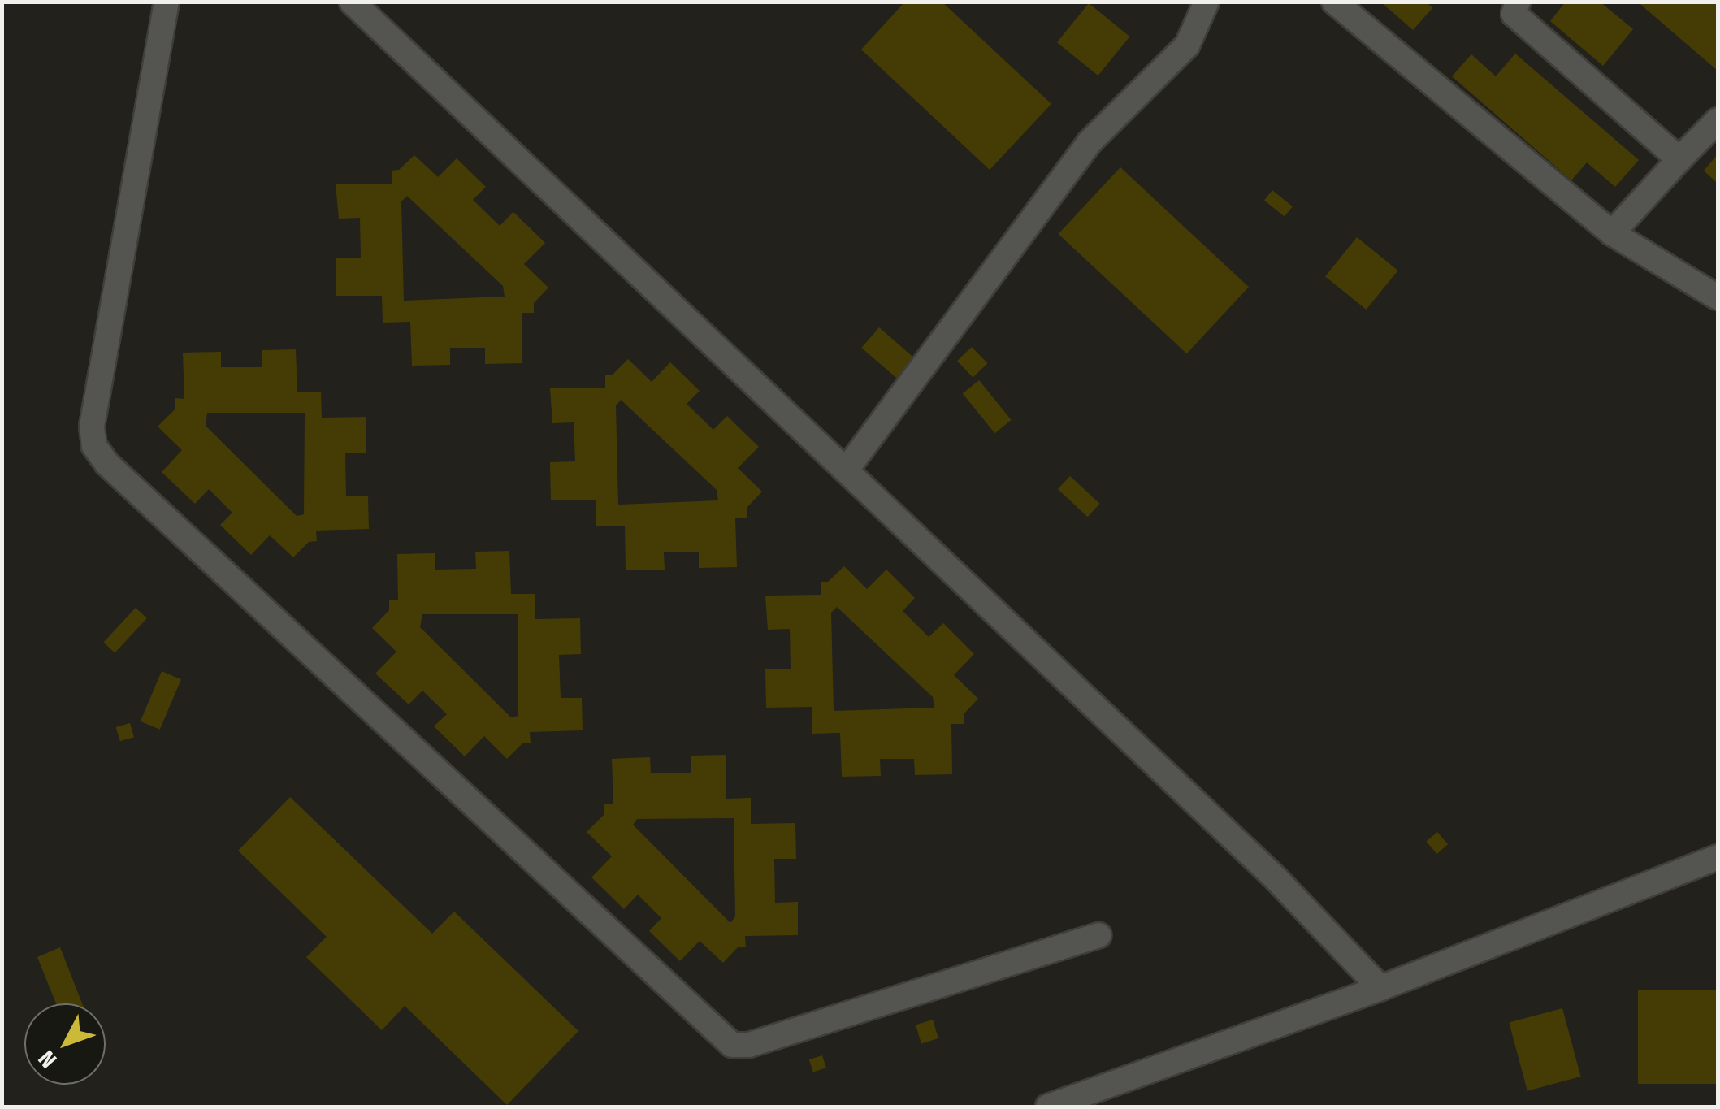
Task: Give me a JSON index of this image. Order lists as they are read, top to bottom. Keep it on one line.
{"north":"bottom left"}
